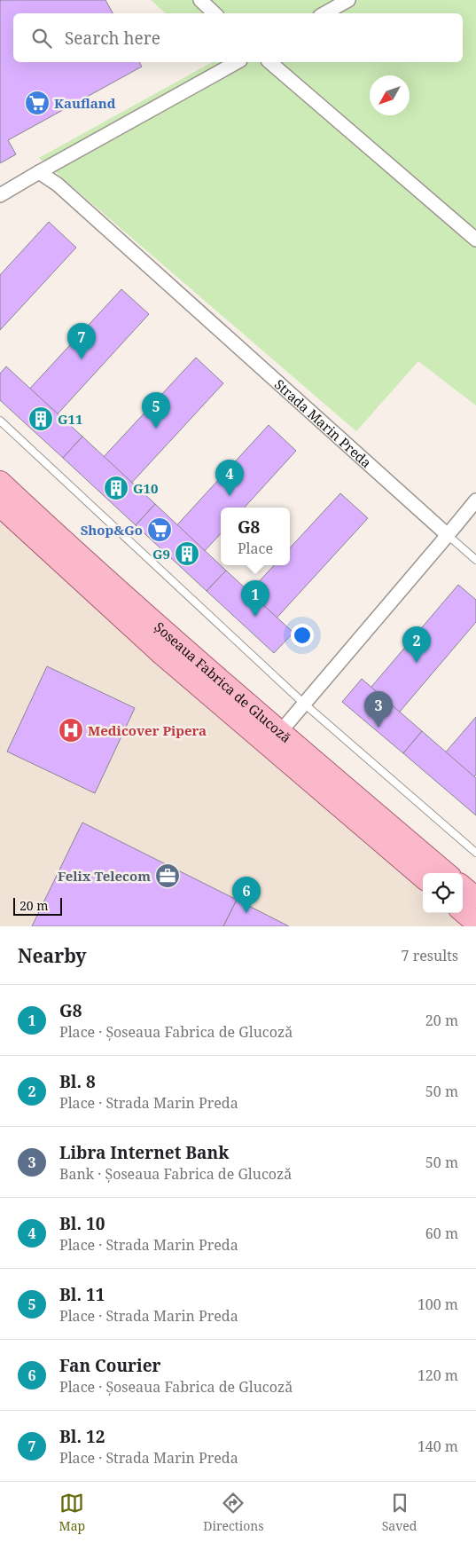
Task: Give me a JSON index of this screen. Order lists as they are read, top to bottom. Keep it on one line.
{"streets":{"main road":["Șoseaua Fabrica de Glucoză"],"street":["Strada Marin Preda"]},"places":{"supermarket":["Kaufland","Shop&Go"],"building":["G11","G10","G9"],"hospital":["Medicover Pipera"],"office":["Felix Telecom"]},"scale_bar":"20 m","north":"bottom left","page":{"search":"Search here","pins":["7","5","4","1","2","3","6"],"popup":["G8","Place"],"scale":"20 m","heading":["Nearby","7 results"],"list":[{"mark":"1","name":"G8","note":"Place · Șoseaua Fabrica de Glucoză","value":"20 m"},{"mark":"2","name":"Bl. 8","note":"Place · Strada Marin Preda","value":"50 m"},{"mark":"3","name":"Libra Internet Bank","note":"Bank · Șoseaua Fabrica de Glucoză","value":"50 m"},{"mark":"4","name":"Bl. 10","note":"Place · Strada Marin Preda","value":"60 m"},{"mark":"5","name":"Bl. 11","note":"Place · Strada Marin Preda","value":"100 m"},{"mark":"6","name":"Fan Courier","note":"Place · Șoseaua Fabrica de Glucoză","value":"120 m"},{"mark":"7","name":"Bl. 12","note":"Place · Strada Marin Preda","value":"140 m"}],"nav":["Map","Directions","Saved"]}}
